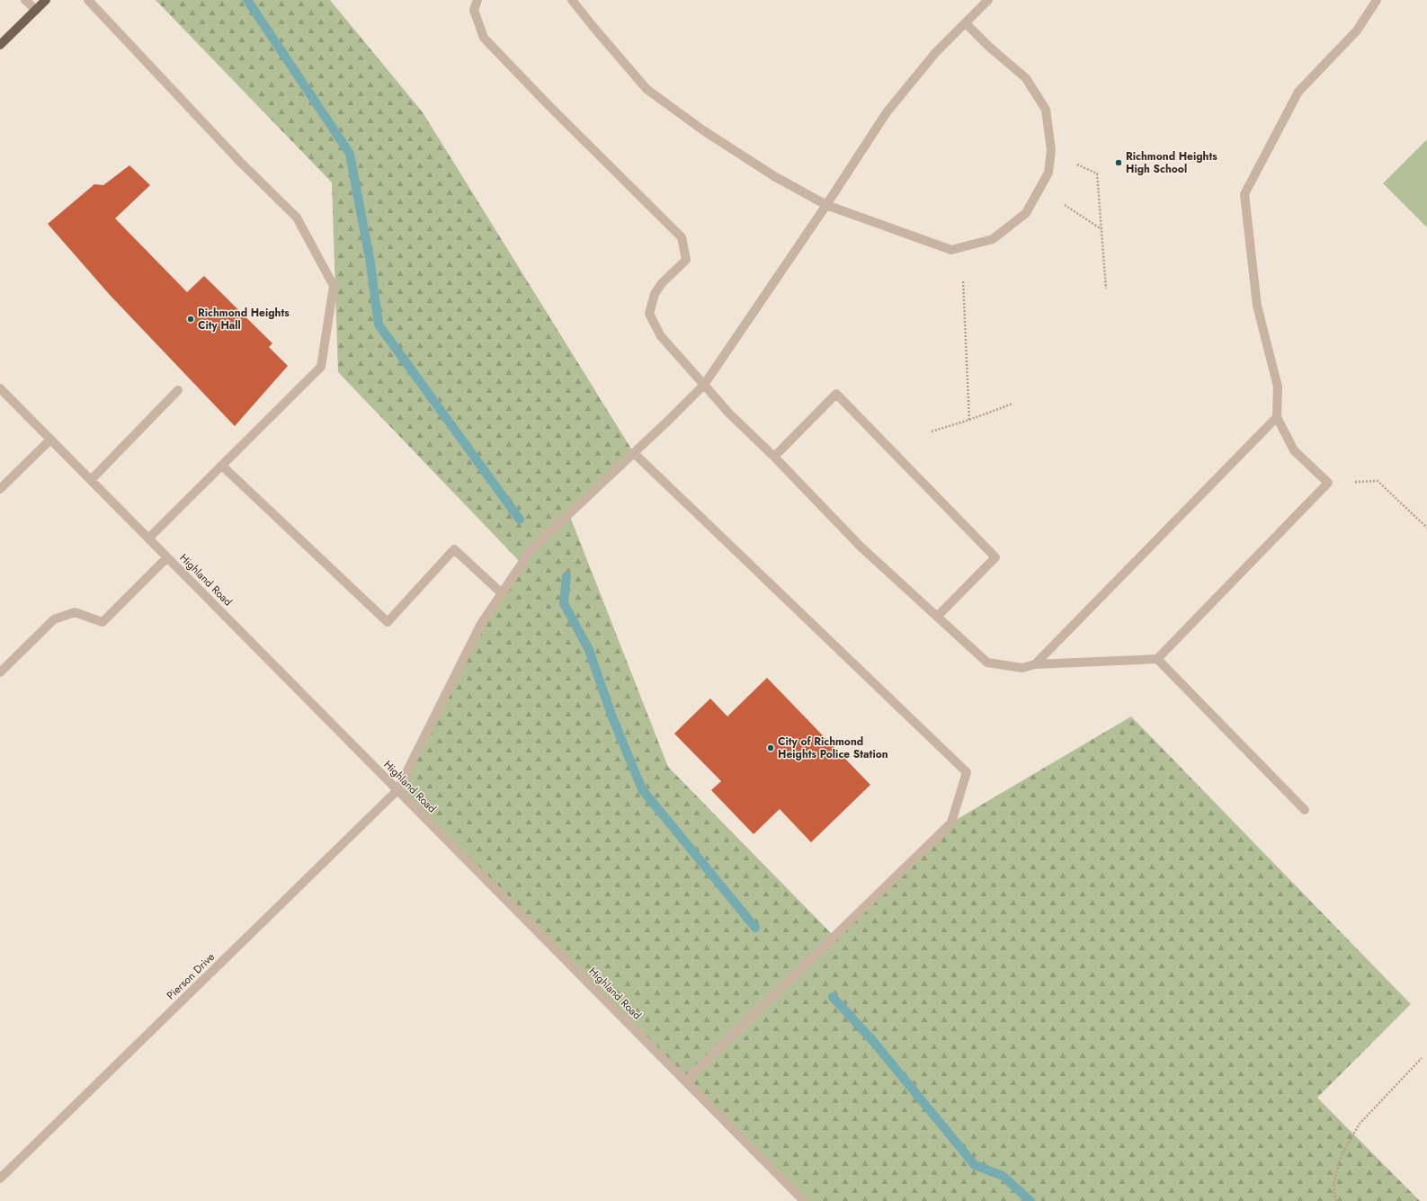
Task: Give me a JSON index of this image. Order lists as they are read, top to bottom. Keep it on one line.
{"streets":{"street":["Highland Road","Pierson Drive"]},"crossings":[["Highland Road","Pierson Drive"]],"places":["Richmond Heights High School","Richmond Heights City Hall","City of Richmond Heights Police Station"]}
